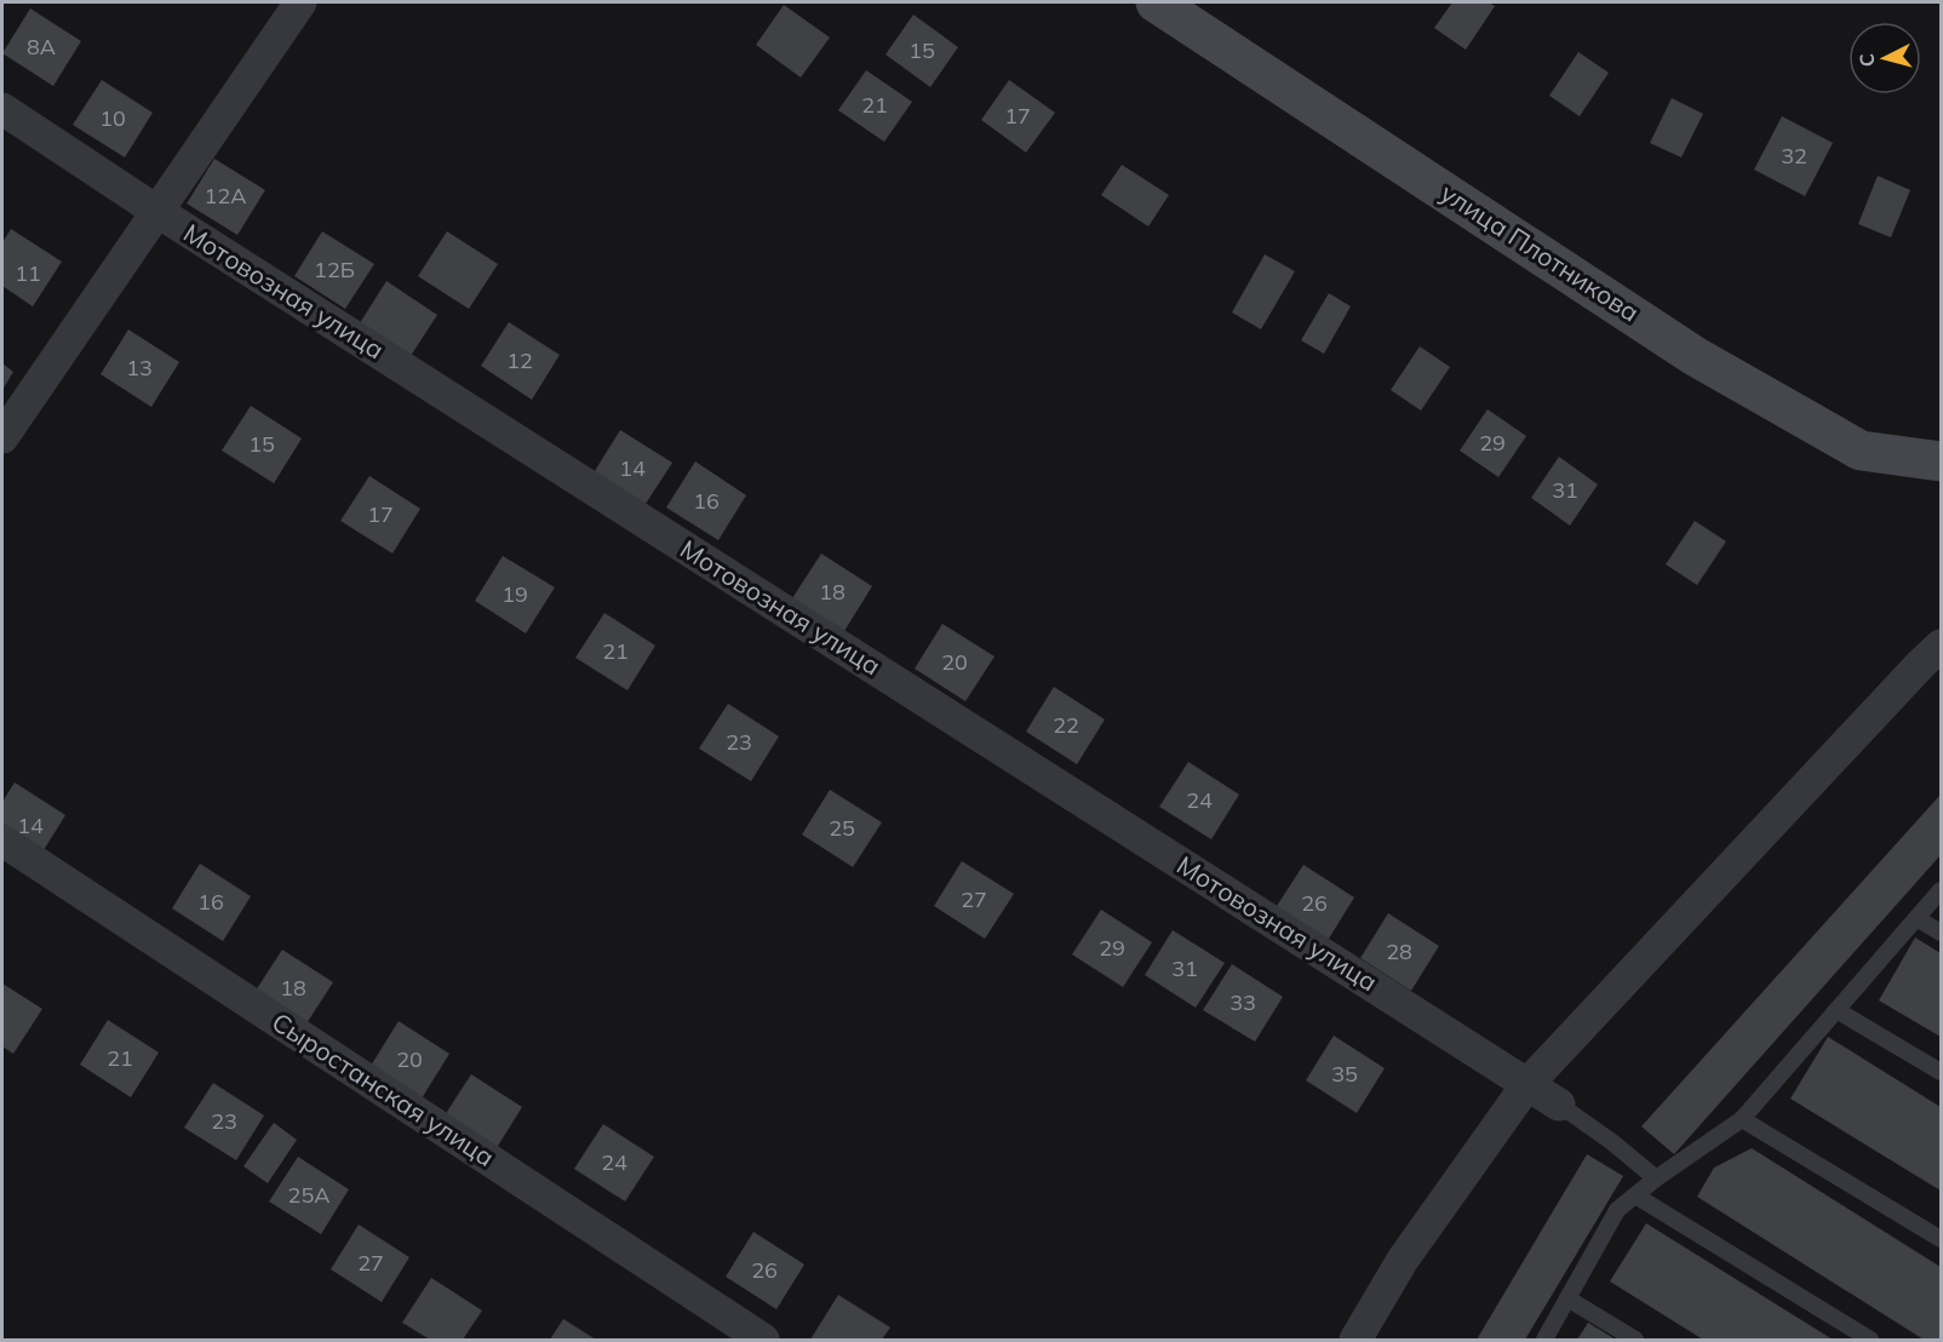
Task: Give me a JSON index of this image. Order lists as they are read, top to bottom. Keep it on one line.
{"streets":{"street":["улица Плотникова","Мотовозная улица","Сыростанская улица"]},"house_numbers":["8А","15","21","17","10","32","12А","12Б","11","12","13","29","15","14","31","16","17","18","19","21","20","22","23","24","14","25","27","16","26","29","28","31","18","33","21","20","35","23","24","25А","27","26"],"north":"left"}
